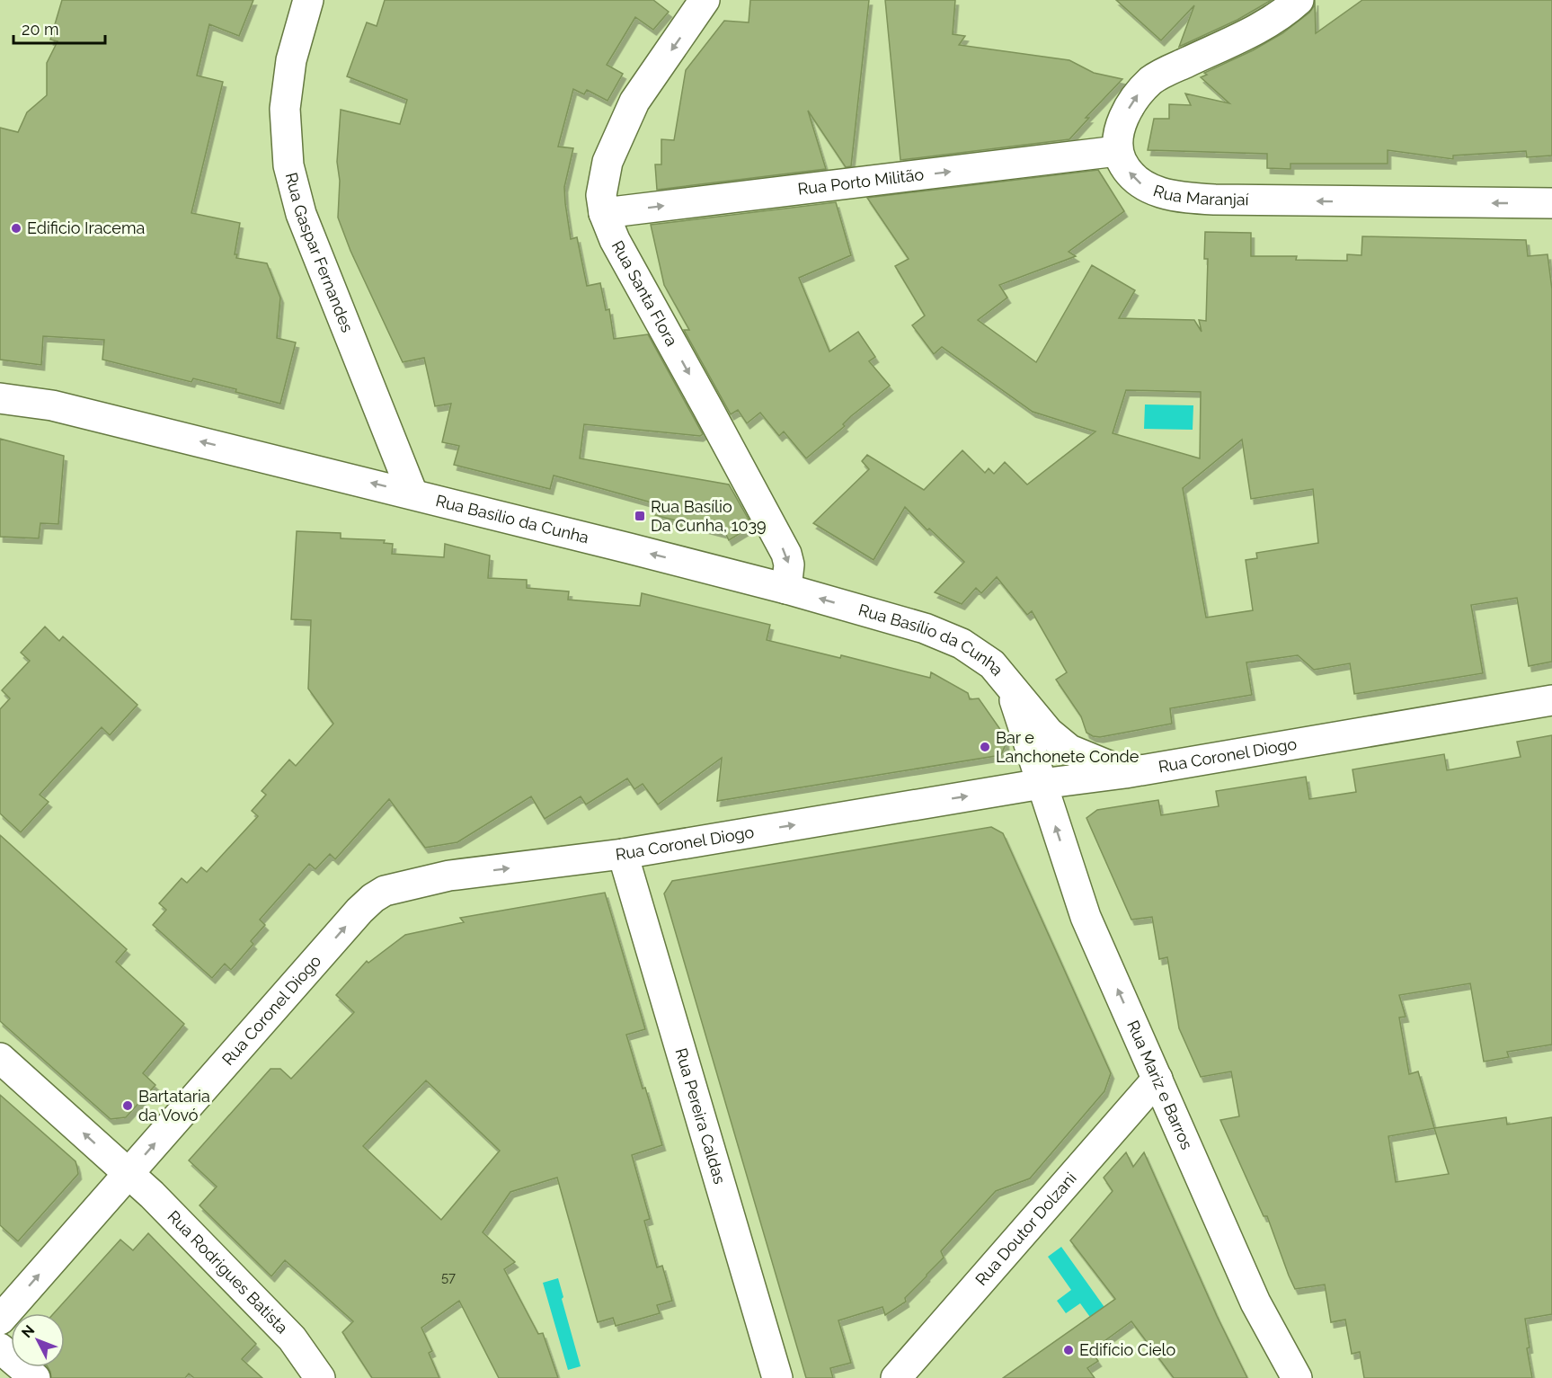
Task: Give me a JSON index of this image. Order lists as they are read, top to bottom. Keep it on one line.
{"streets":{"street":["Rua Porto Militão","Rua Maranjaí","Rua Gaspar Fernandes","Rua Santa Flora","Rua Basílio da Cunha","Rua Coronel Diogo","Rua Mariz e Barros","Rua Pereira Caldas","Rua Doutor Dolzani","Rua Rodrigues Batista"]},"crossings":[["Rua Porto Militão","Rua Maranjaí"],["Rua Porto Militão","Rua Santa Flora"],["Rua Gaspar Fernandes","Rua Basílio da Cunha"],["Rua Santa Flora","Rua Basílio da Cunha"],["Rua Basílio da Cunha","Rua Coronel Diogo"],["Rua Basílio da Cunha","Rua Mariz e Barros"],["Rua Coronel Diogo","Rua Mariz e Barros"],["Rua Coronel Diogo","Rua Pereira Caldas"],["Rua Coronel Diogo","Rua Rodrigues Batista"],["Rua Mariz e Barros","Rua Doutor Dolzani"]],"one_way":["Rua Porto Militão","Rua Maranjaí","Rua Santa Flora","Rua Basílio da Cunha","Rua Coronel Diogo","Rua Mariz e Barros","Rua Rodrigues Batista"],"places":{"other":["Edificio Iracema","Bar e Lanchonete Conde","Bartataria da Vovó","Edifício Cielo"],"transit":["Rua Basílio Da Cunha, 1039"]},"house_numbers":["57"],"scale_bar":"20 m","north":"top left"}
